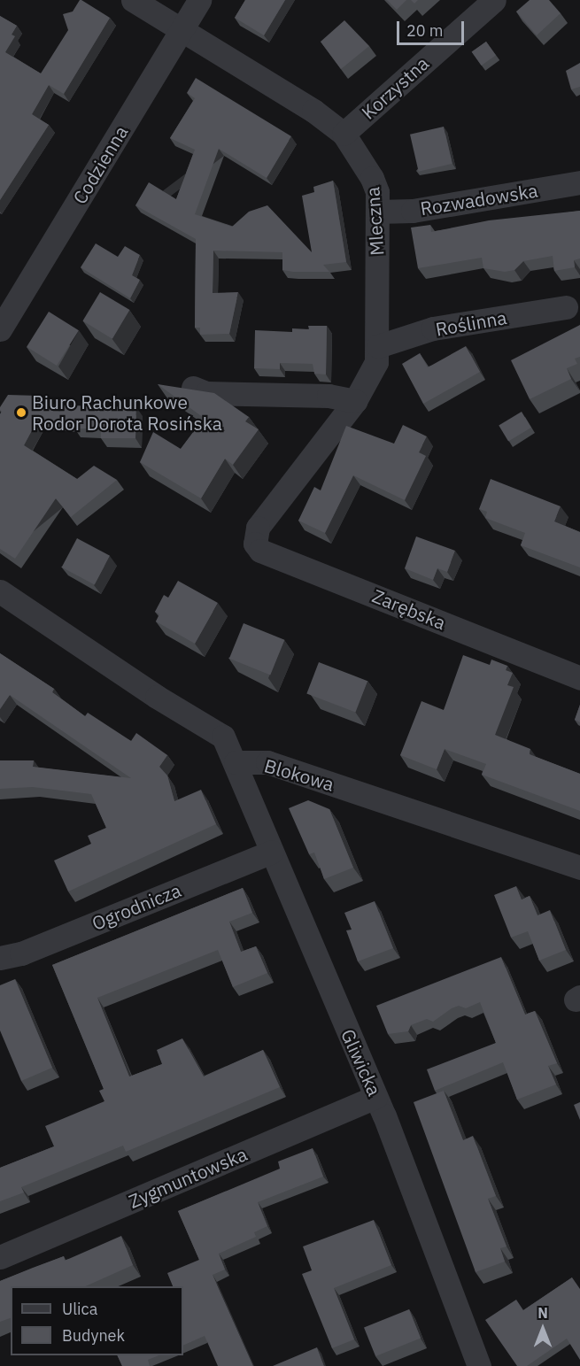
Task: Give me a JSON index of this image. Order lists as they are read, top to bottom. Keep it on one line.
{"streets":{"street":["Korzystna","Codzienna","Rozwadowska","Mleczna","Roślinna","Zarębska","Blokowa","Ogrodnicza","Gliwicka","Zygmuntowska"]},"crossings":[["Korzystna","Mleczna"],["Codzienna","Mleczna"],["Rozwadowska","Mleczna"],["Mleczna","Roślinna"],["Mleczna","Zarębska"],["Blokowa","Gliwicka"],["Ogrodnicza","Gliwicka"],["Gliwicka","Zygmuntowska"]],"places":["Biuro Rachunkowe Rodor Dorota Rosińska"],"legend":["Ulica","Budynek"],"scale_bar":"20 m","north":"top"}
